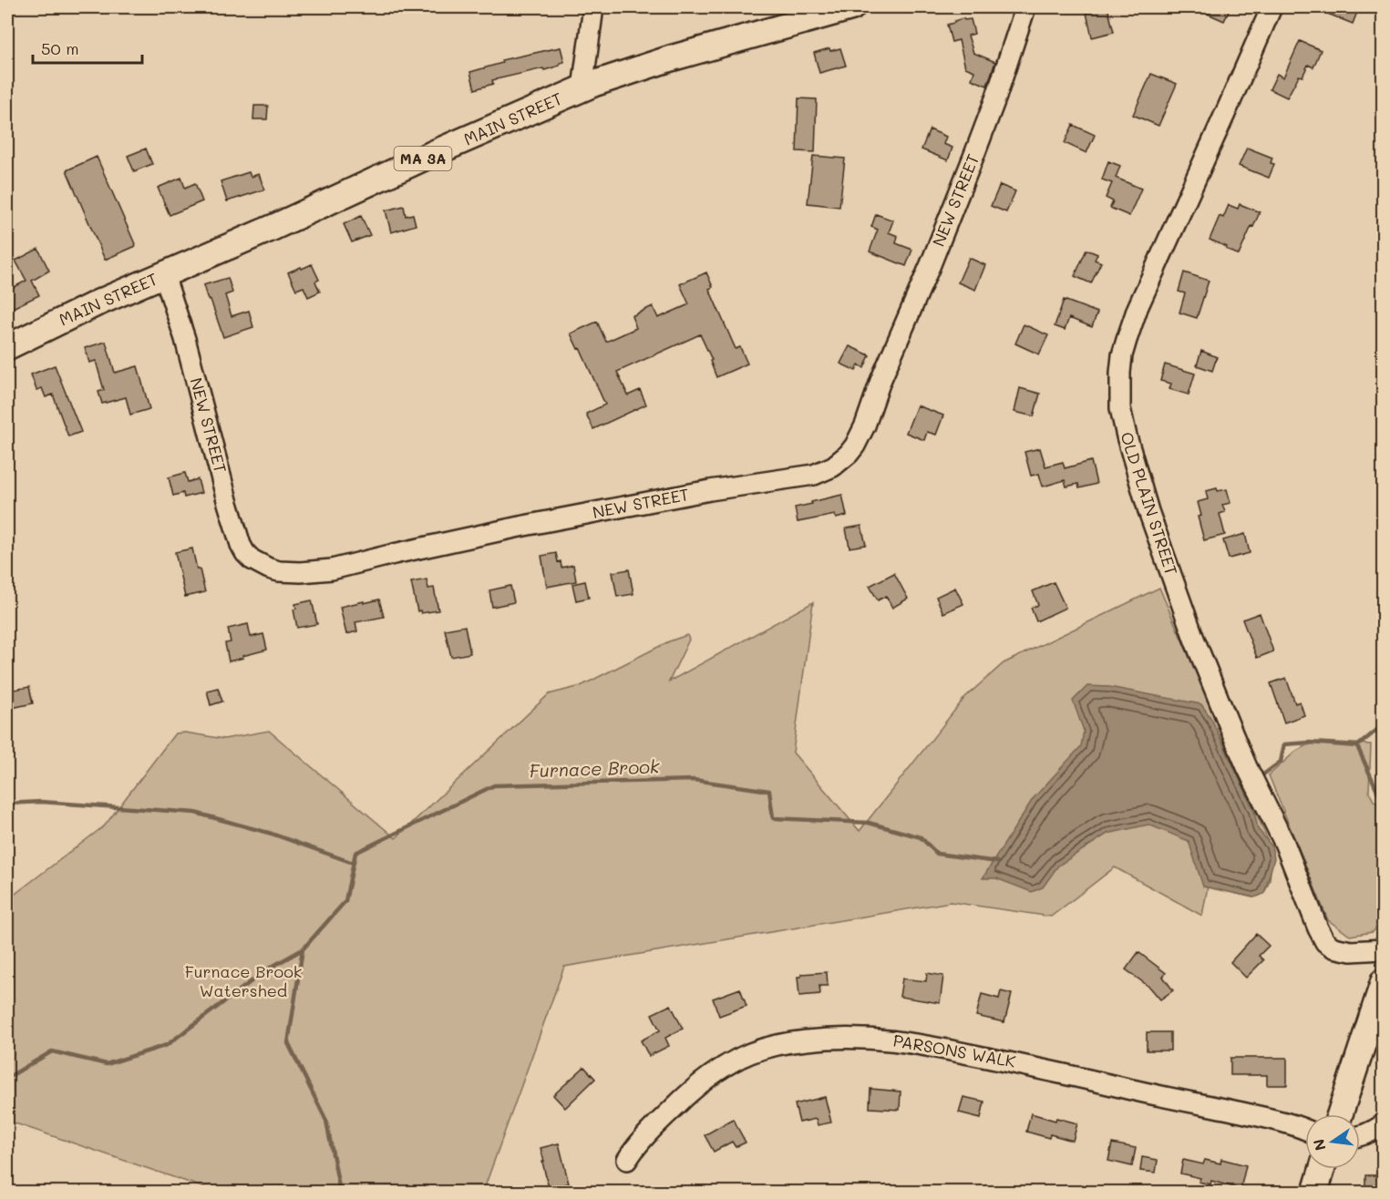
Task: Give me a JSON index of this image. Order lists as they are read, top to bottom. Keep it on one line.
{"streets":{"main road":["MAIN STREET","MA 3A"],"street":["NEW STREET","OLD PLAIN STREET","PARSONS WALK"]},"crossings":[["MAIN STREET","NEW STREET"]],"water":["Furnace Brook"],"parks":["Furnace Brook Watershed"],"scale_bar":"50 m","north":"left"}
